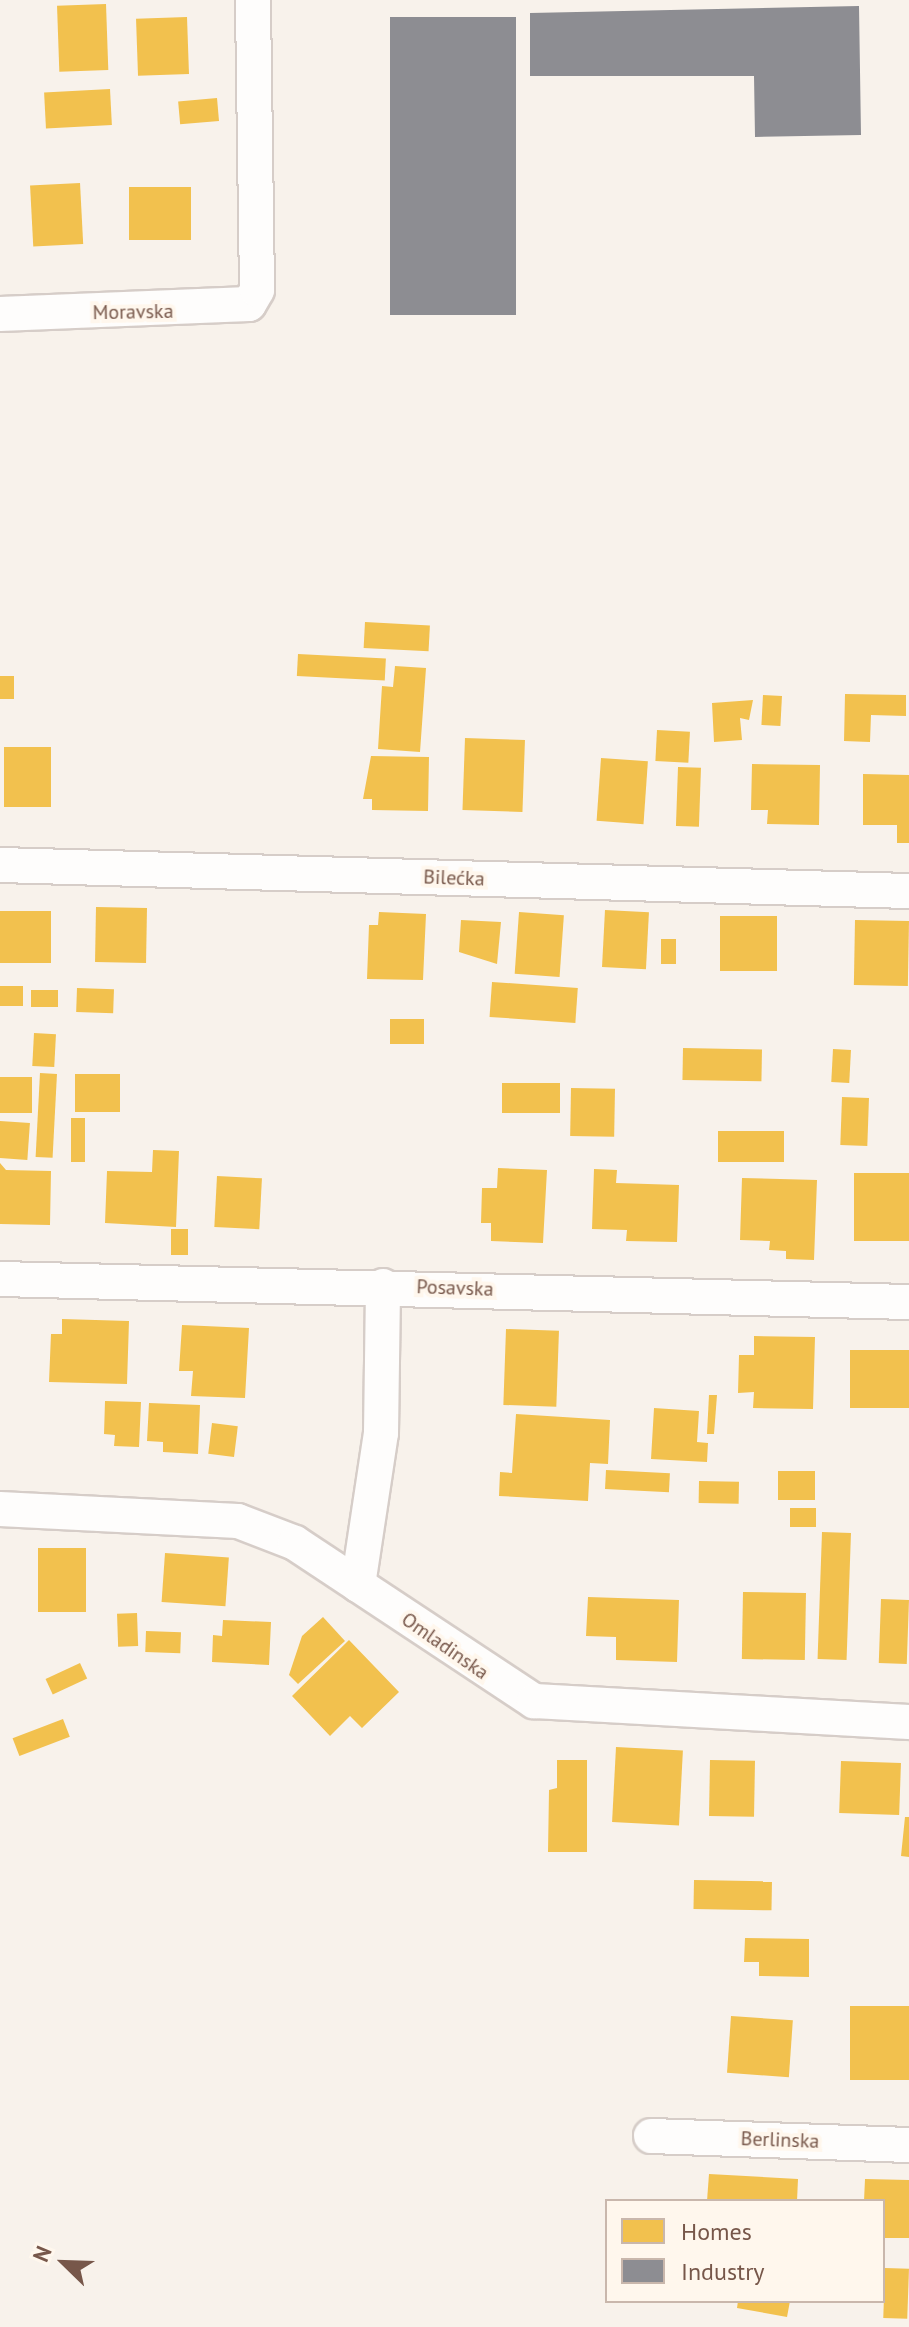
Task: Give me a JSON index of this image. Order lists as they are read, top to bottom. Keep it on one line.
{"streets":{"street":["Moravska","Bilećka","Posavska","Omladinska","Berlinska"]},"legend":["Homes","Industry"],"north":"top left"}
